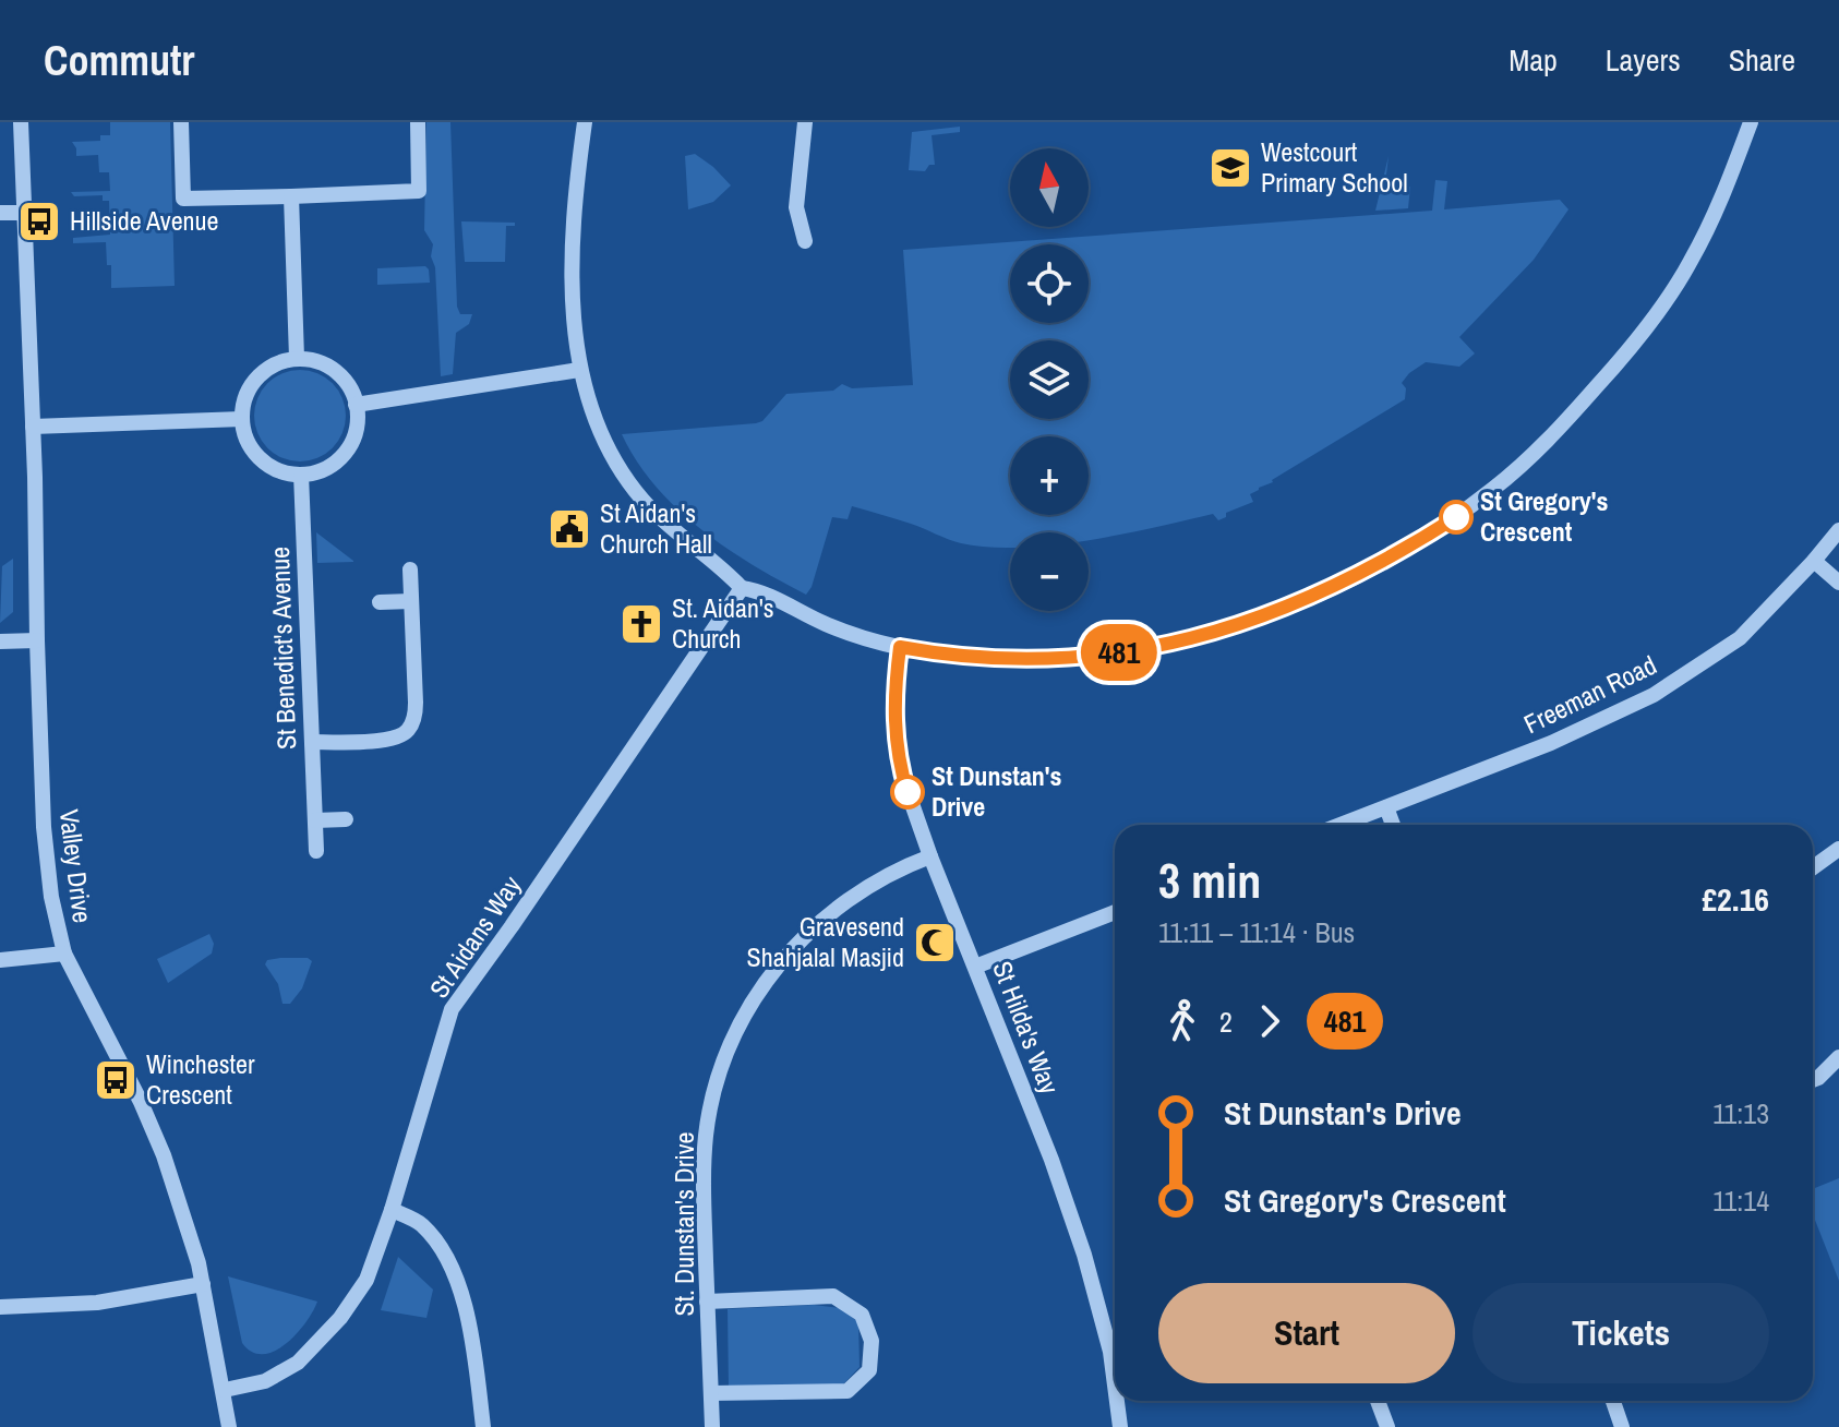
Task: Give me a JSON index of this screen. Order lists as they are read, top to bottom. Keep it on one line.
{"streets":{"street":["St Benedict's Avenue","Freeman Road","Valley Drive","St Aidans Way","St Hilda's Way","St. Dunstan's Drive"]},"crossings":[["Valley Drive","St Aidans Way"],["St Hilda's Way","St. Dunstan's Drive"]],"places":{"school or university":["Westcourt Primary School"],"bus stop":["Hillside Avenue","Winchester Crescent"],"other":["St Gregory's Crescent","St Dunstan's Drive"],"public building":["St Aidan's Church Hall"],"church":["St. Aidan's Church"],"mosque":["Gravesend Shahjalal Masjid"]},"lines":["bus line 481"],"north":"top","page":{"header":"Commutr","nav":["Map","Layers","Share"],"on_map":"481","map_buttons":["+","−"],"heading":["3 min","11:11 – 11:14 · Bus","£2.16"],"legs":["2","481"],"list":[{"name":"St Dunstan's Drive","value":"11:13"},{"name":"St Gregory's Crescent","value":"11:14"}],"buttons":["Start","Tickets"]}}
